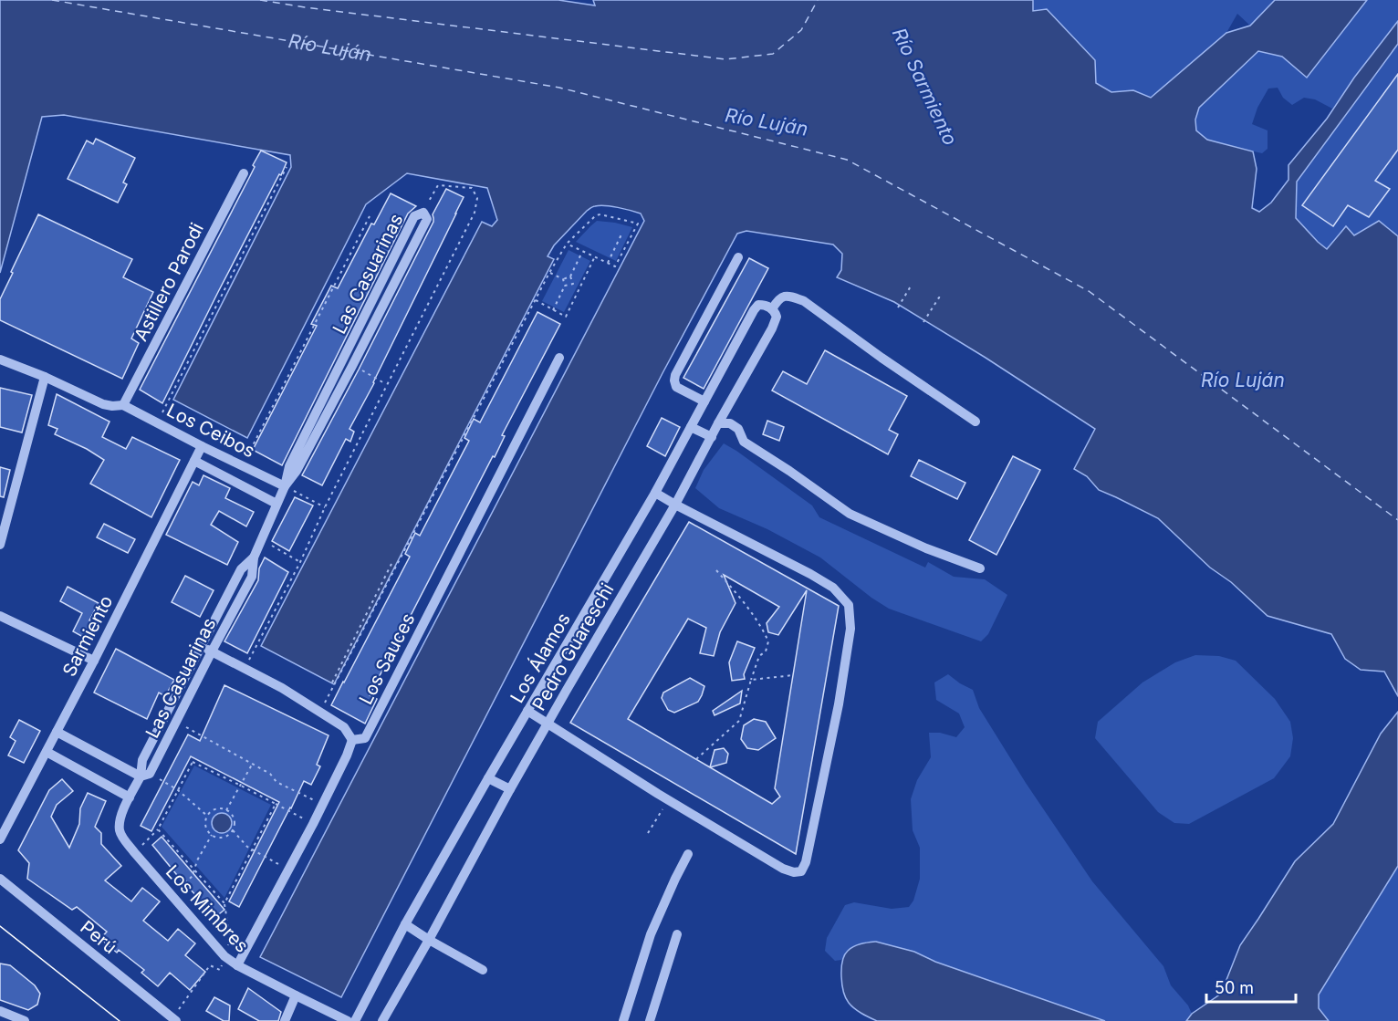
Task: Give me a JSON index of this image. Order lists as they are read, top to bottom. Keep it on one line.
{"streets":{"street":["Las Casuarinas","Astillero Parodi","Los Ceibos","Sarmiento","Pedro Guareschi","Los Álamos","Los Sauces","Los Mimbres","Perú"]},"crossings":[["Las Casuarinas","Los Ceibos"],["Las Casuarinas","Los Mimbres"],["Astillero Parodi","Los Ceibos"],["Los Ceibos","Sarmiento"],["Pedro Guareschi","Los Álamos"]],"water":["Río Luján","Río Sarmiento"],"scale_bar":"50 m"}
